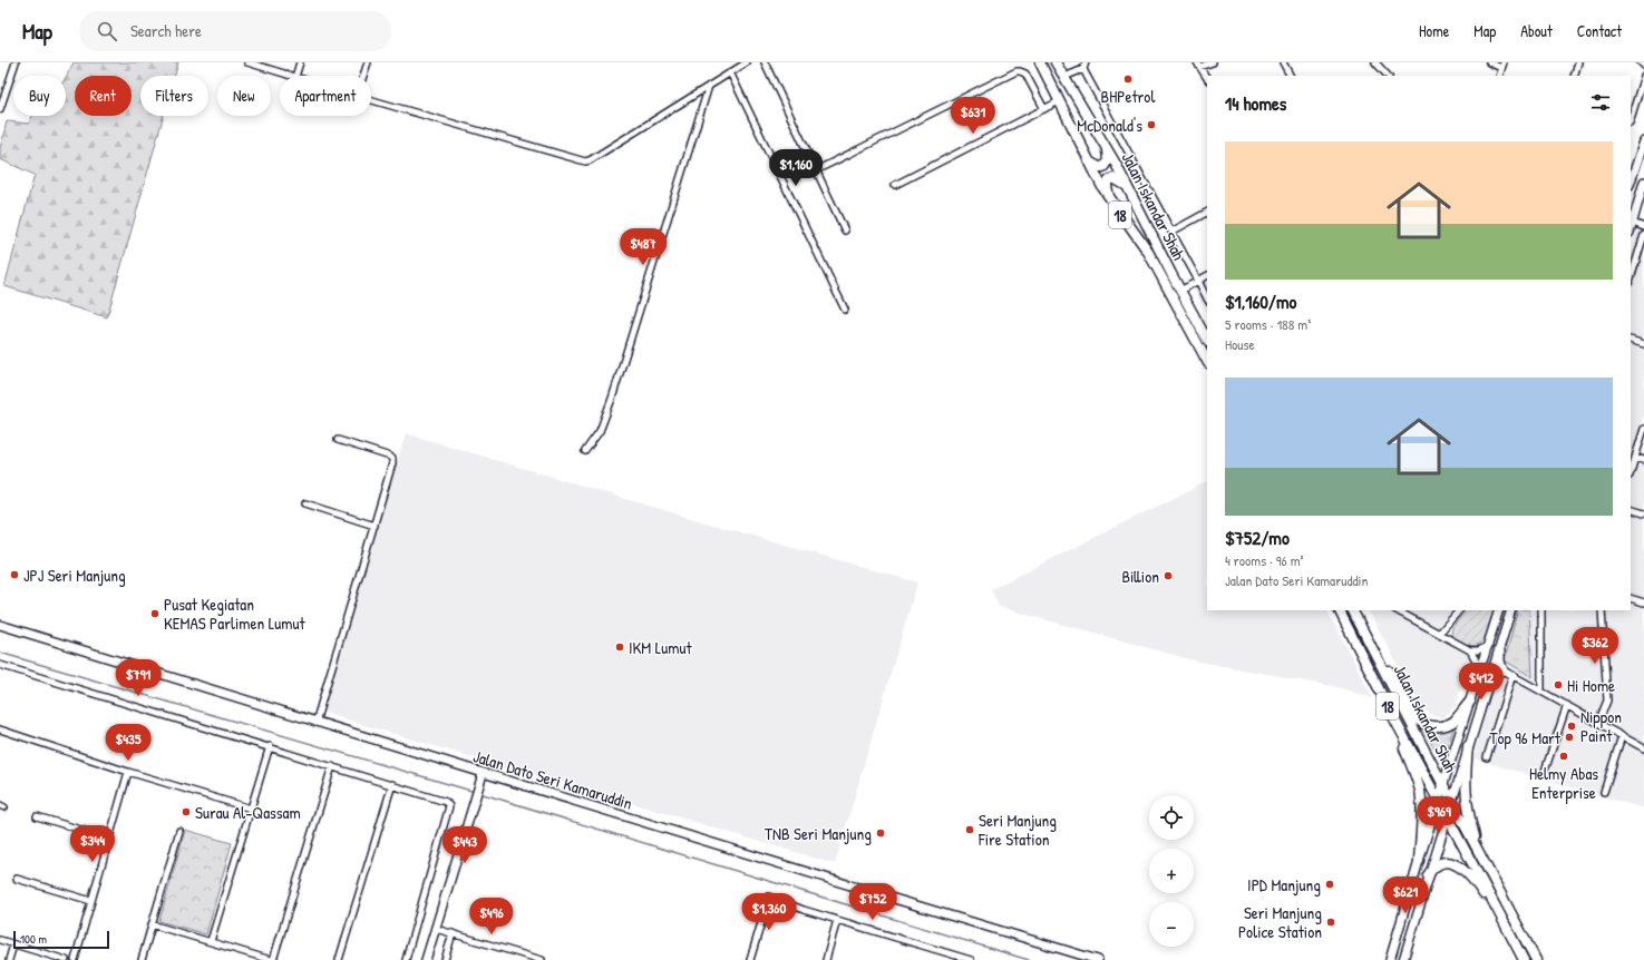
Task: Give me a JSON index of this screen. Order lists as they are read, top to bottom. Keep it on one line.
{"streets":{"main road":["Jalan Iskandar Shah","18"],"street":["Jalan Dato Seri Kamaruddin"]},"places":["BHPetrol","McDonald's","JPJ Seri Manjung","Billion","Pusat Kegiatan KEMAS Parlimen Lumut","IKM Lumut","Hi Home","Nippon Paint","Top 96 Mart","Helmy Abas Enterprise","Surau Al-Qassam","Seri Manjung Fire Station","TNB Seri Manjung","IPD Manjung","Seri Manjung Police Station"],"scale_bar":"100 m","page":{"header":"Map","search":"Search here","nav":["Home","Map","About","Contact"],"chip":["Buy","Rent","Filters","New","Apartment"],"heading":"14 homes","price":["$631","$1,160","$487","$362","$791","$412","$435","$969","$344","$443","$621","$752","$1,360","$496"],"list":[{"name":"$1,160/mo","note":"5 rooms · 188 m² · House"},{"name":"$752/mo","note":"4 rooms · 96 m² · Jalan Dato Seri Kamaruddin"}],"map_buttons":["+","−"],"scale":"100 m"}}
